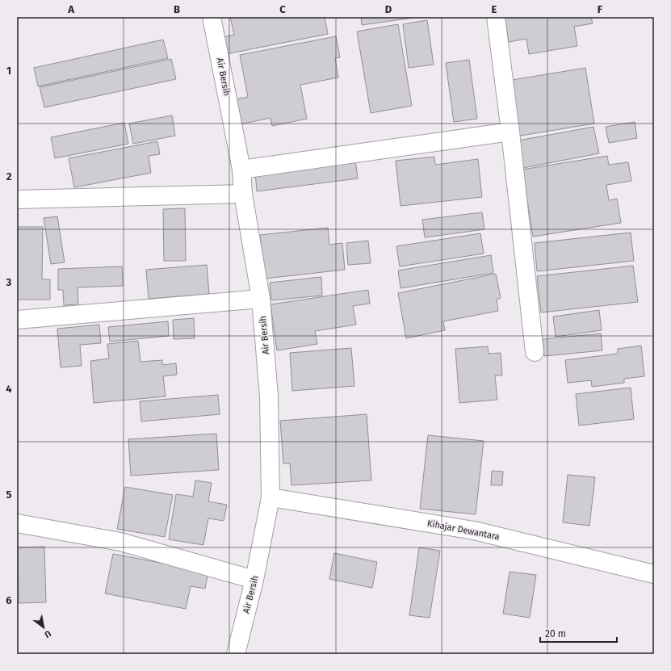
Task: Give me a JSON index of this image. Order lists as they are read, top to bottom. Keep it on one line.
{"streets":{"street":["Air Bersih","Kihajar Dewantara"]},"crossings":[["Air Bersih","Kihajar Dewantara"]],"scale_bar":"20 m","north":"bottom right","grid":{"columns":["A","B","C","D","E","F"],"rows":["1","2","3","4","5","6"]}}
